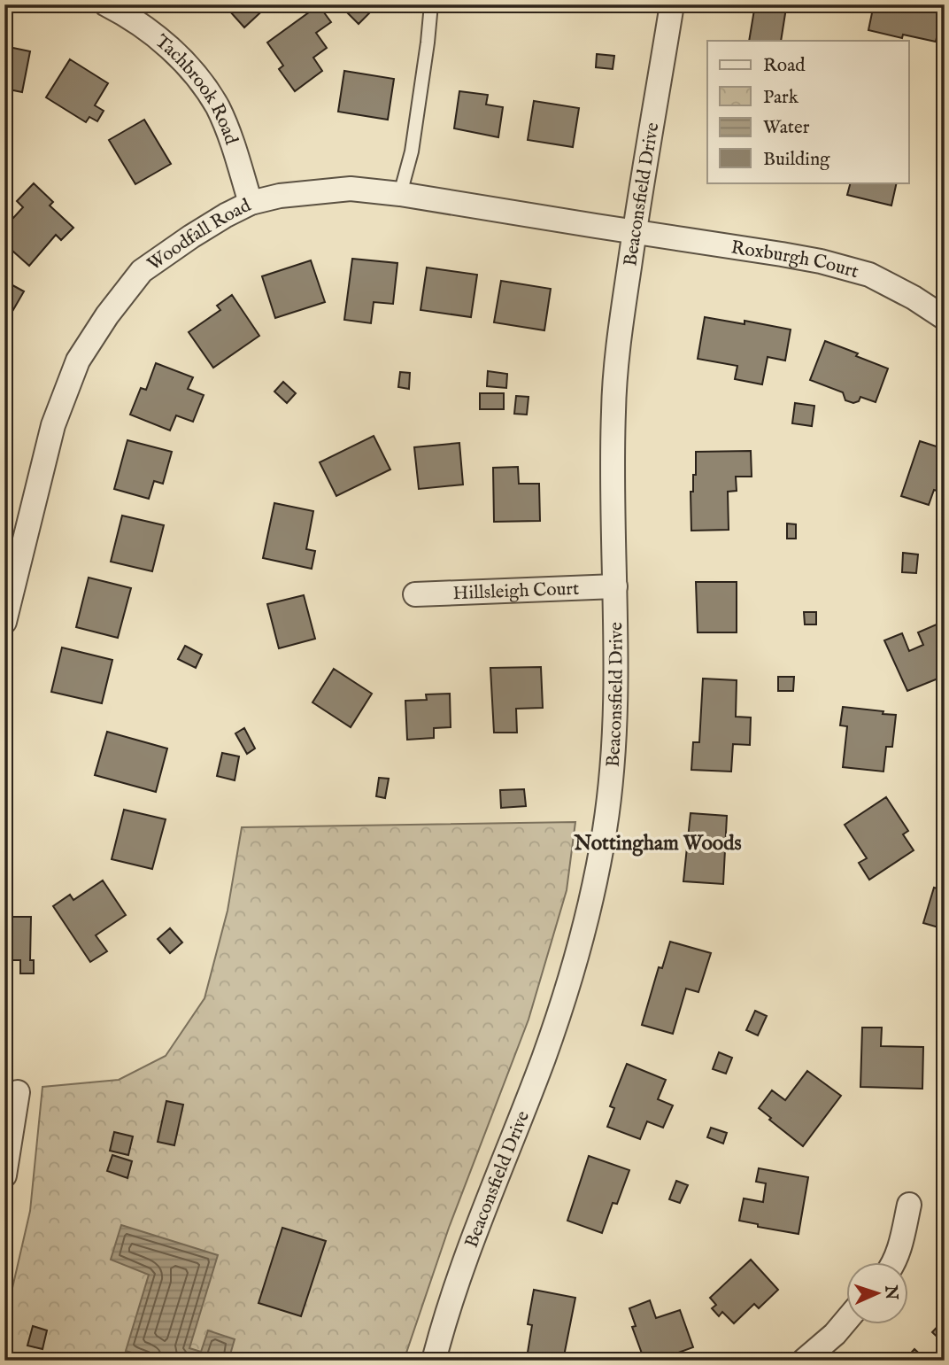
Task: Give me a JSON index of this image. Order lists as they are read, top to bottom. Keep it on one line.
{"streets":{"street":["Tachbrook Road","Beaconsfield Drive","Woodfall Road","Roxburgh Court","Hillsleigh Court"]},"crossings":[["Tachbrook Road","Woodfall Road"],["Beaconsfield Drive","Woodfall Road"],["Beaconsfield Drive","Roxburgh Court"],["Beaconsfield Drive","Hillsleigh Court"],["Woodfall Road","Roxburgh Court"]],"districts":["Nottingham Woods"],"legend":["Road","Park","Water","Building"],"north":"right"}
